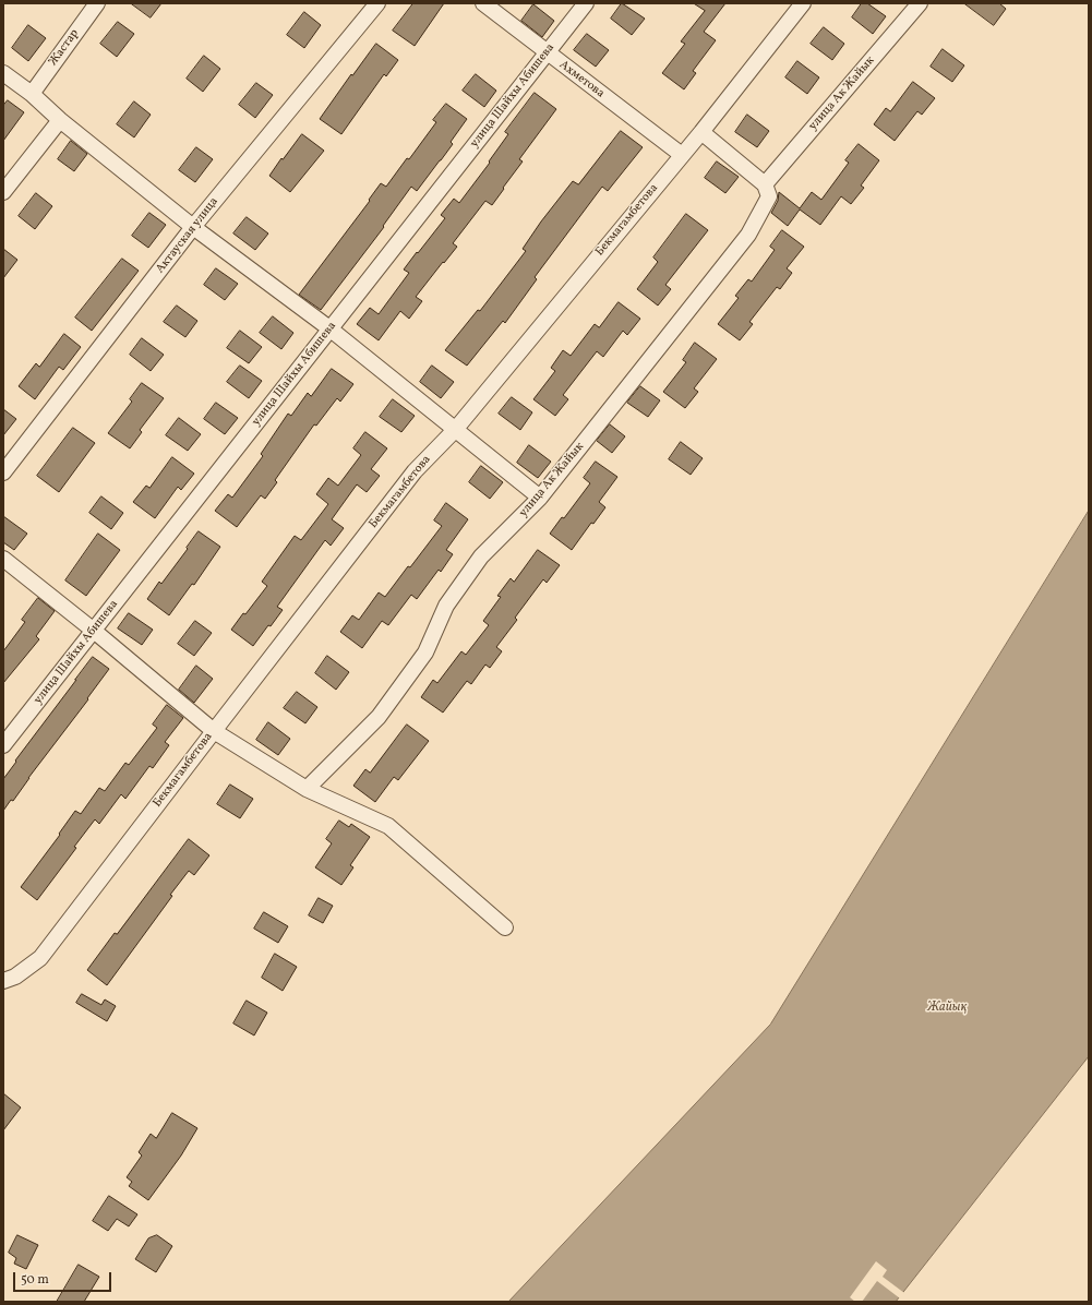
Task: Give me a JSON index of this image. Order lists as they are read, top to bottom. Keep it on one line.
{"streets":{"street":["Жастар","Ахметова","улица Ак Жайык","улица Шайхы Абишева","Бекмагамбетова","Актауская улица"]},"crossings":[["Ахметова","улица Шайхы Абишева"],["Ахметова","Бекмагамбетова"]],"water":["Жайық"],"scale_bar":"50 m"}
